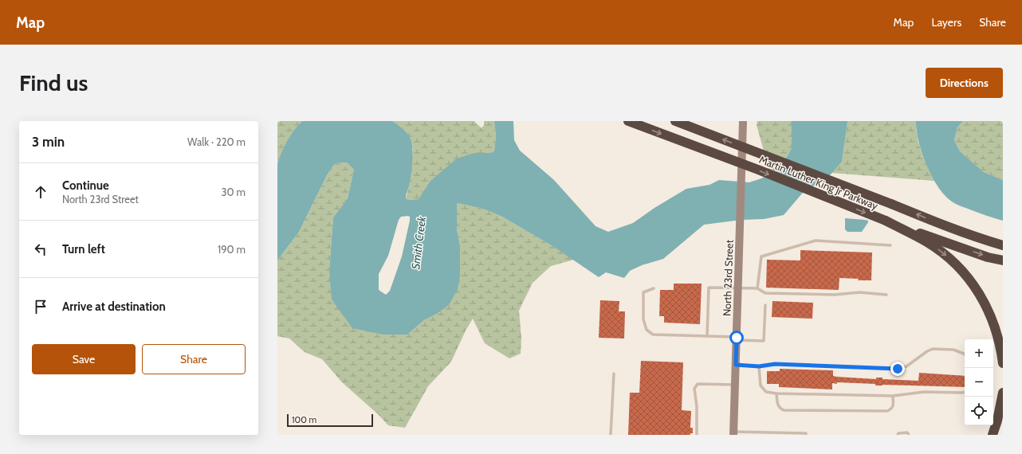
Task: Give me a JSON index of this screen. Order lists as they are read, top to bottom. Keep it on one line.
{"streets":{"highway":["Martin Luther King Jr Parkway"],"main road":["North 23rd Street"]},"water":["Smith Creek"],"scale_bar":"100 m","page":{"header":"Map","nav":["Map","Layers","Share"],"buttons":["Directions",["Save","Share"]],"title":"Find us","heading":["3 min","Walk · 220 m"],"list":[["Continue","North 23rd Street","30 m"],["Turn left","190 m"],"Arrive at destination"],"map_buttons":["+","−"],"scale":"100 m"}}
